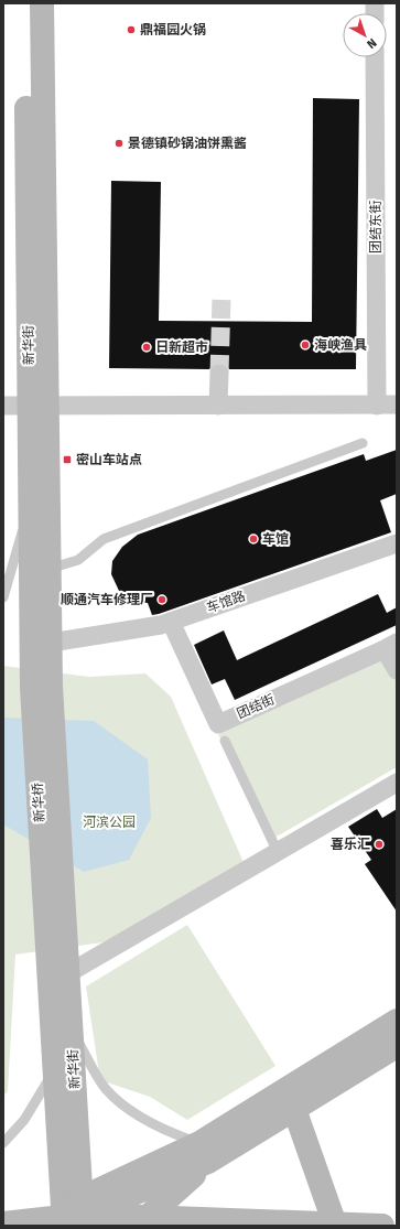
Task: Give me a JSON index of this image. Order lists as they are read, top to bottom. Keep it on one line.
{"streets":{"street":["团结东街","新华街","车馆路","团结街","新华桥"]},"crossings":[["新华街","车馆路"],["新华街","新华桥"],["车馆路","团结街"]],"parks":["河滨公园"],"places":{"other":["鼎福园火锅","景德镇砂锅油饼熏酱","海峡渔具","日新超市","车馆","顺通汽车修理厂","喜乐汇"],"transit":["密山车站点"]},"north":"bottom right"}
